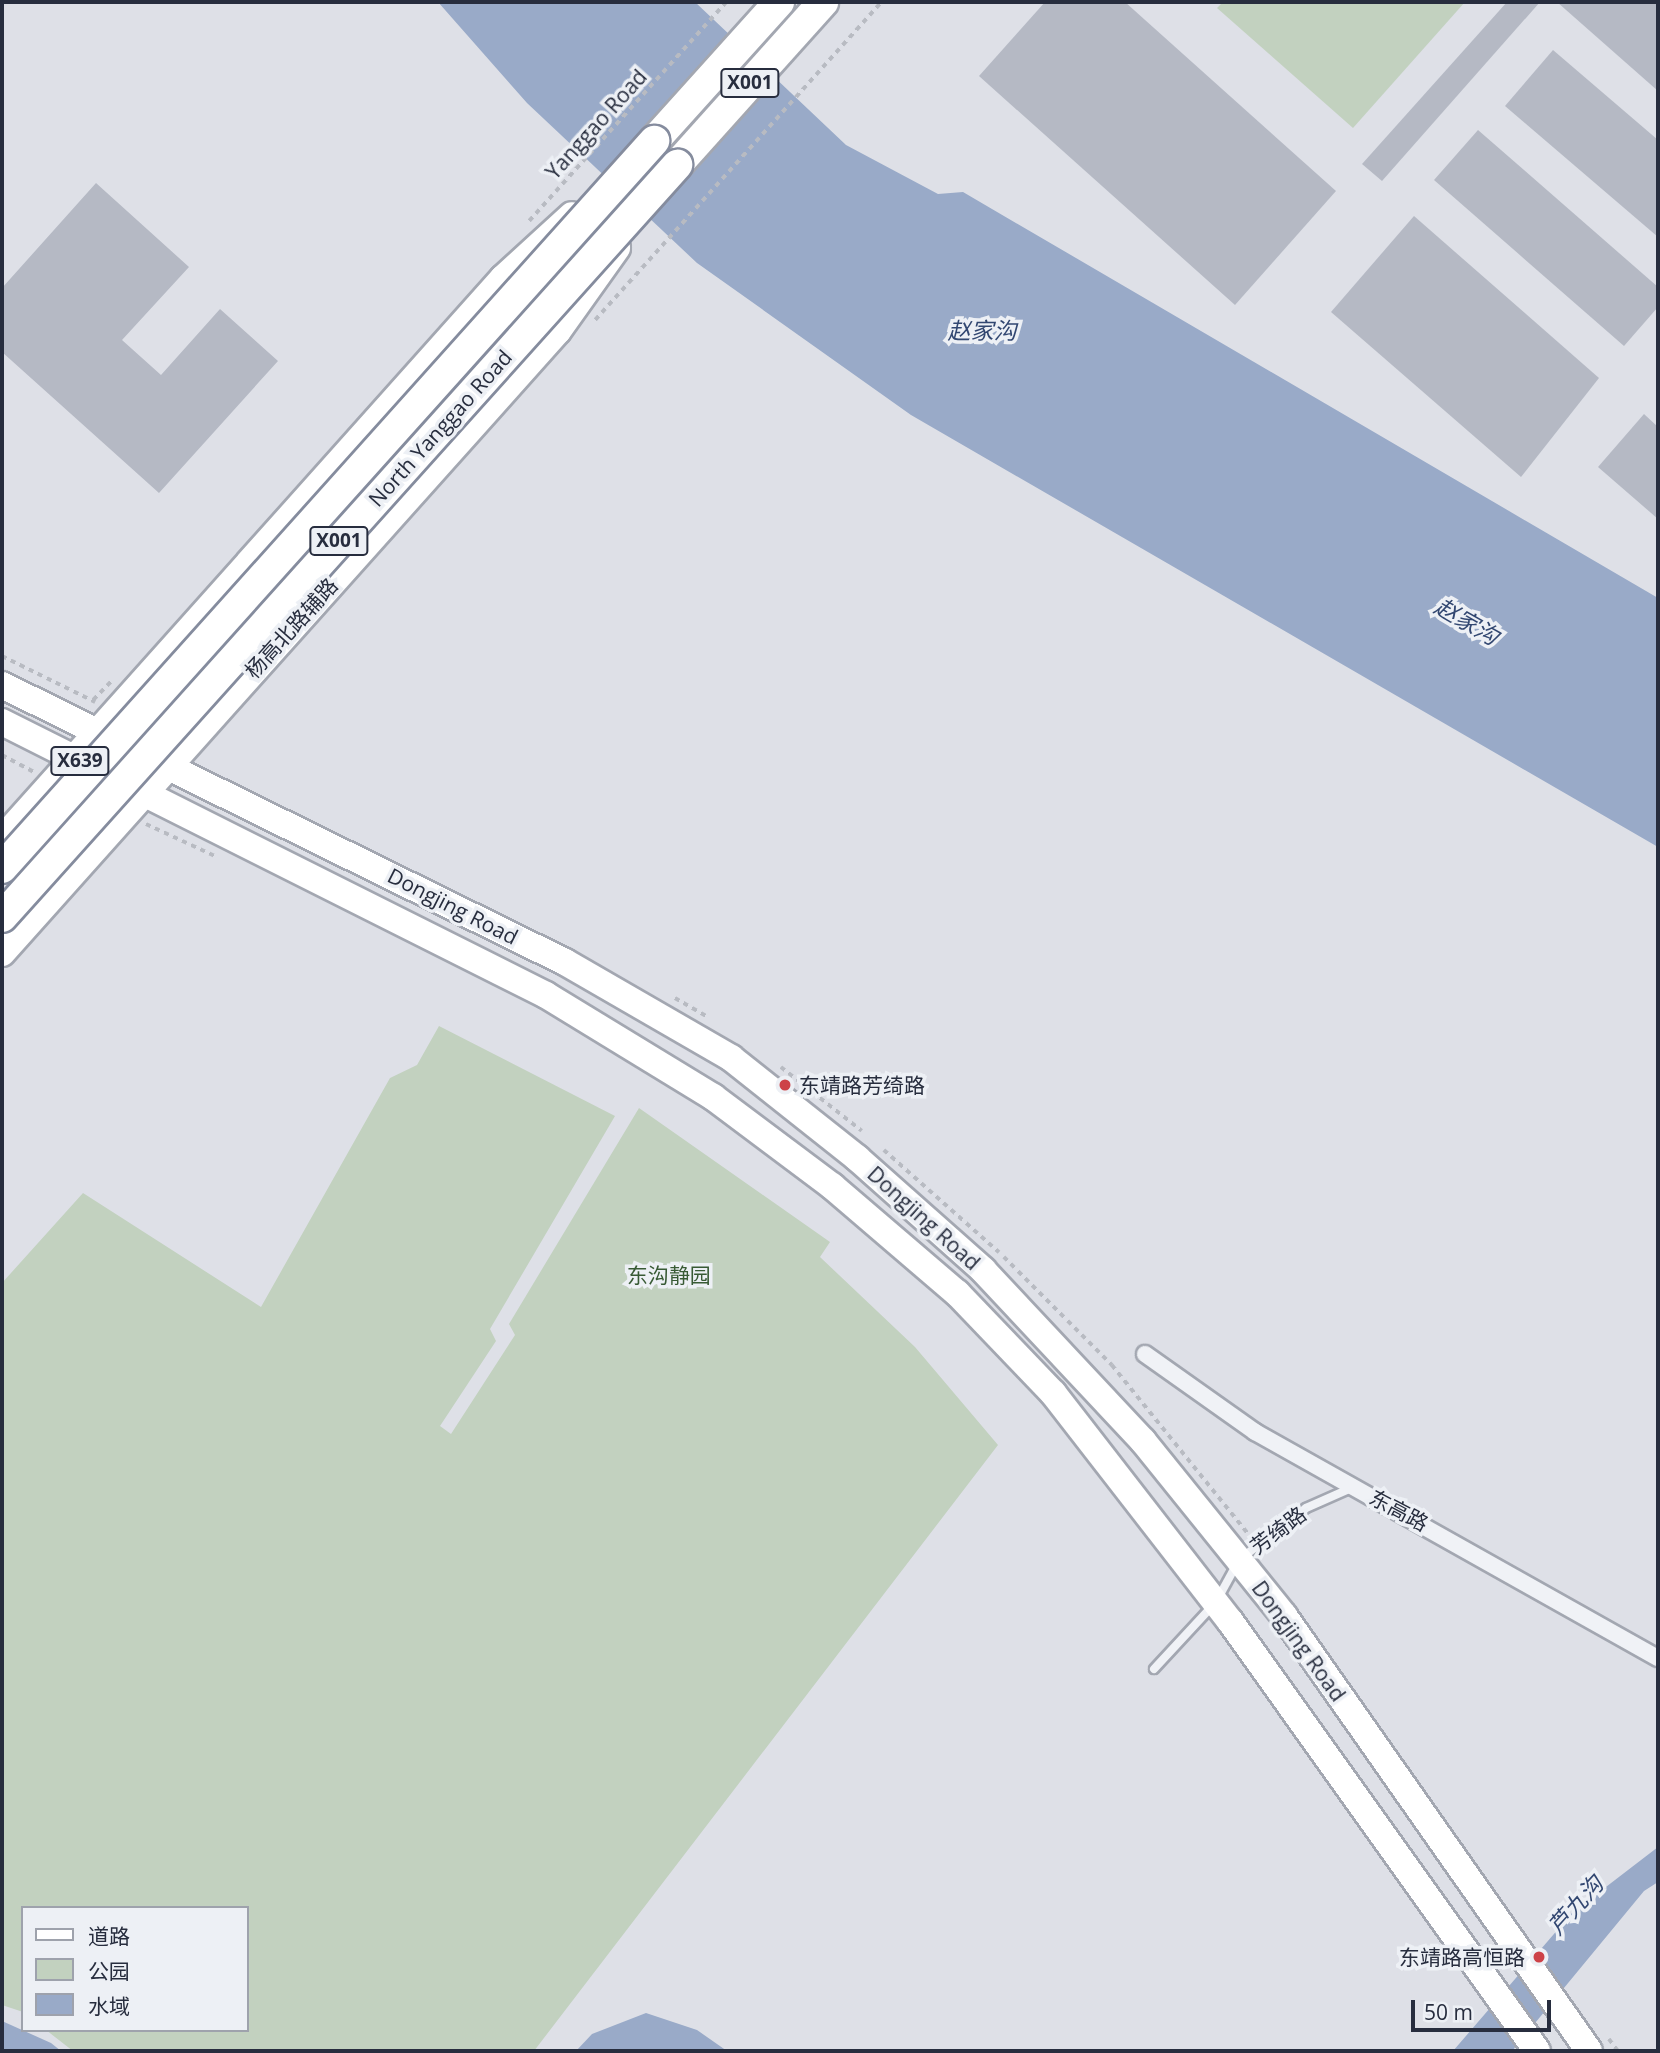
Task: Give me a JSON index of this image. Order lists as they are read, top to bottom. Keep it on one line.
{"streets":{"highway":["X001","North Yanggao Road"],"main road":["杨高北路辅路","X639","Dongjing Road"],"street":["东高路"],"lane":["芳绮路"],"path":["Yanggao Road"]},"crossings":[["X001","North Yanggao Road"],["X001","Dongjing Road"],["North Yanggao Road","杨高北路辅路"],["杨高北路辅路","Dongjing Road"],["Dongjing Road","芳绮路"],["东高路","芳绮路"]],"water":["赵家沟","芦九沟"],"parks":["东沟静园"],"places":["东靖路芳绮路","东靖路高恒路"],"legend":["道路","公园","水域"],"scale_bar":"50 m"}
